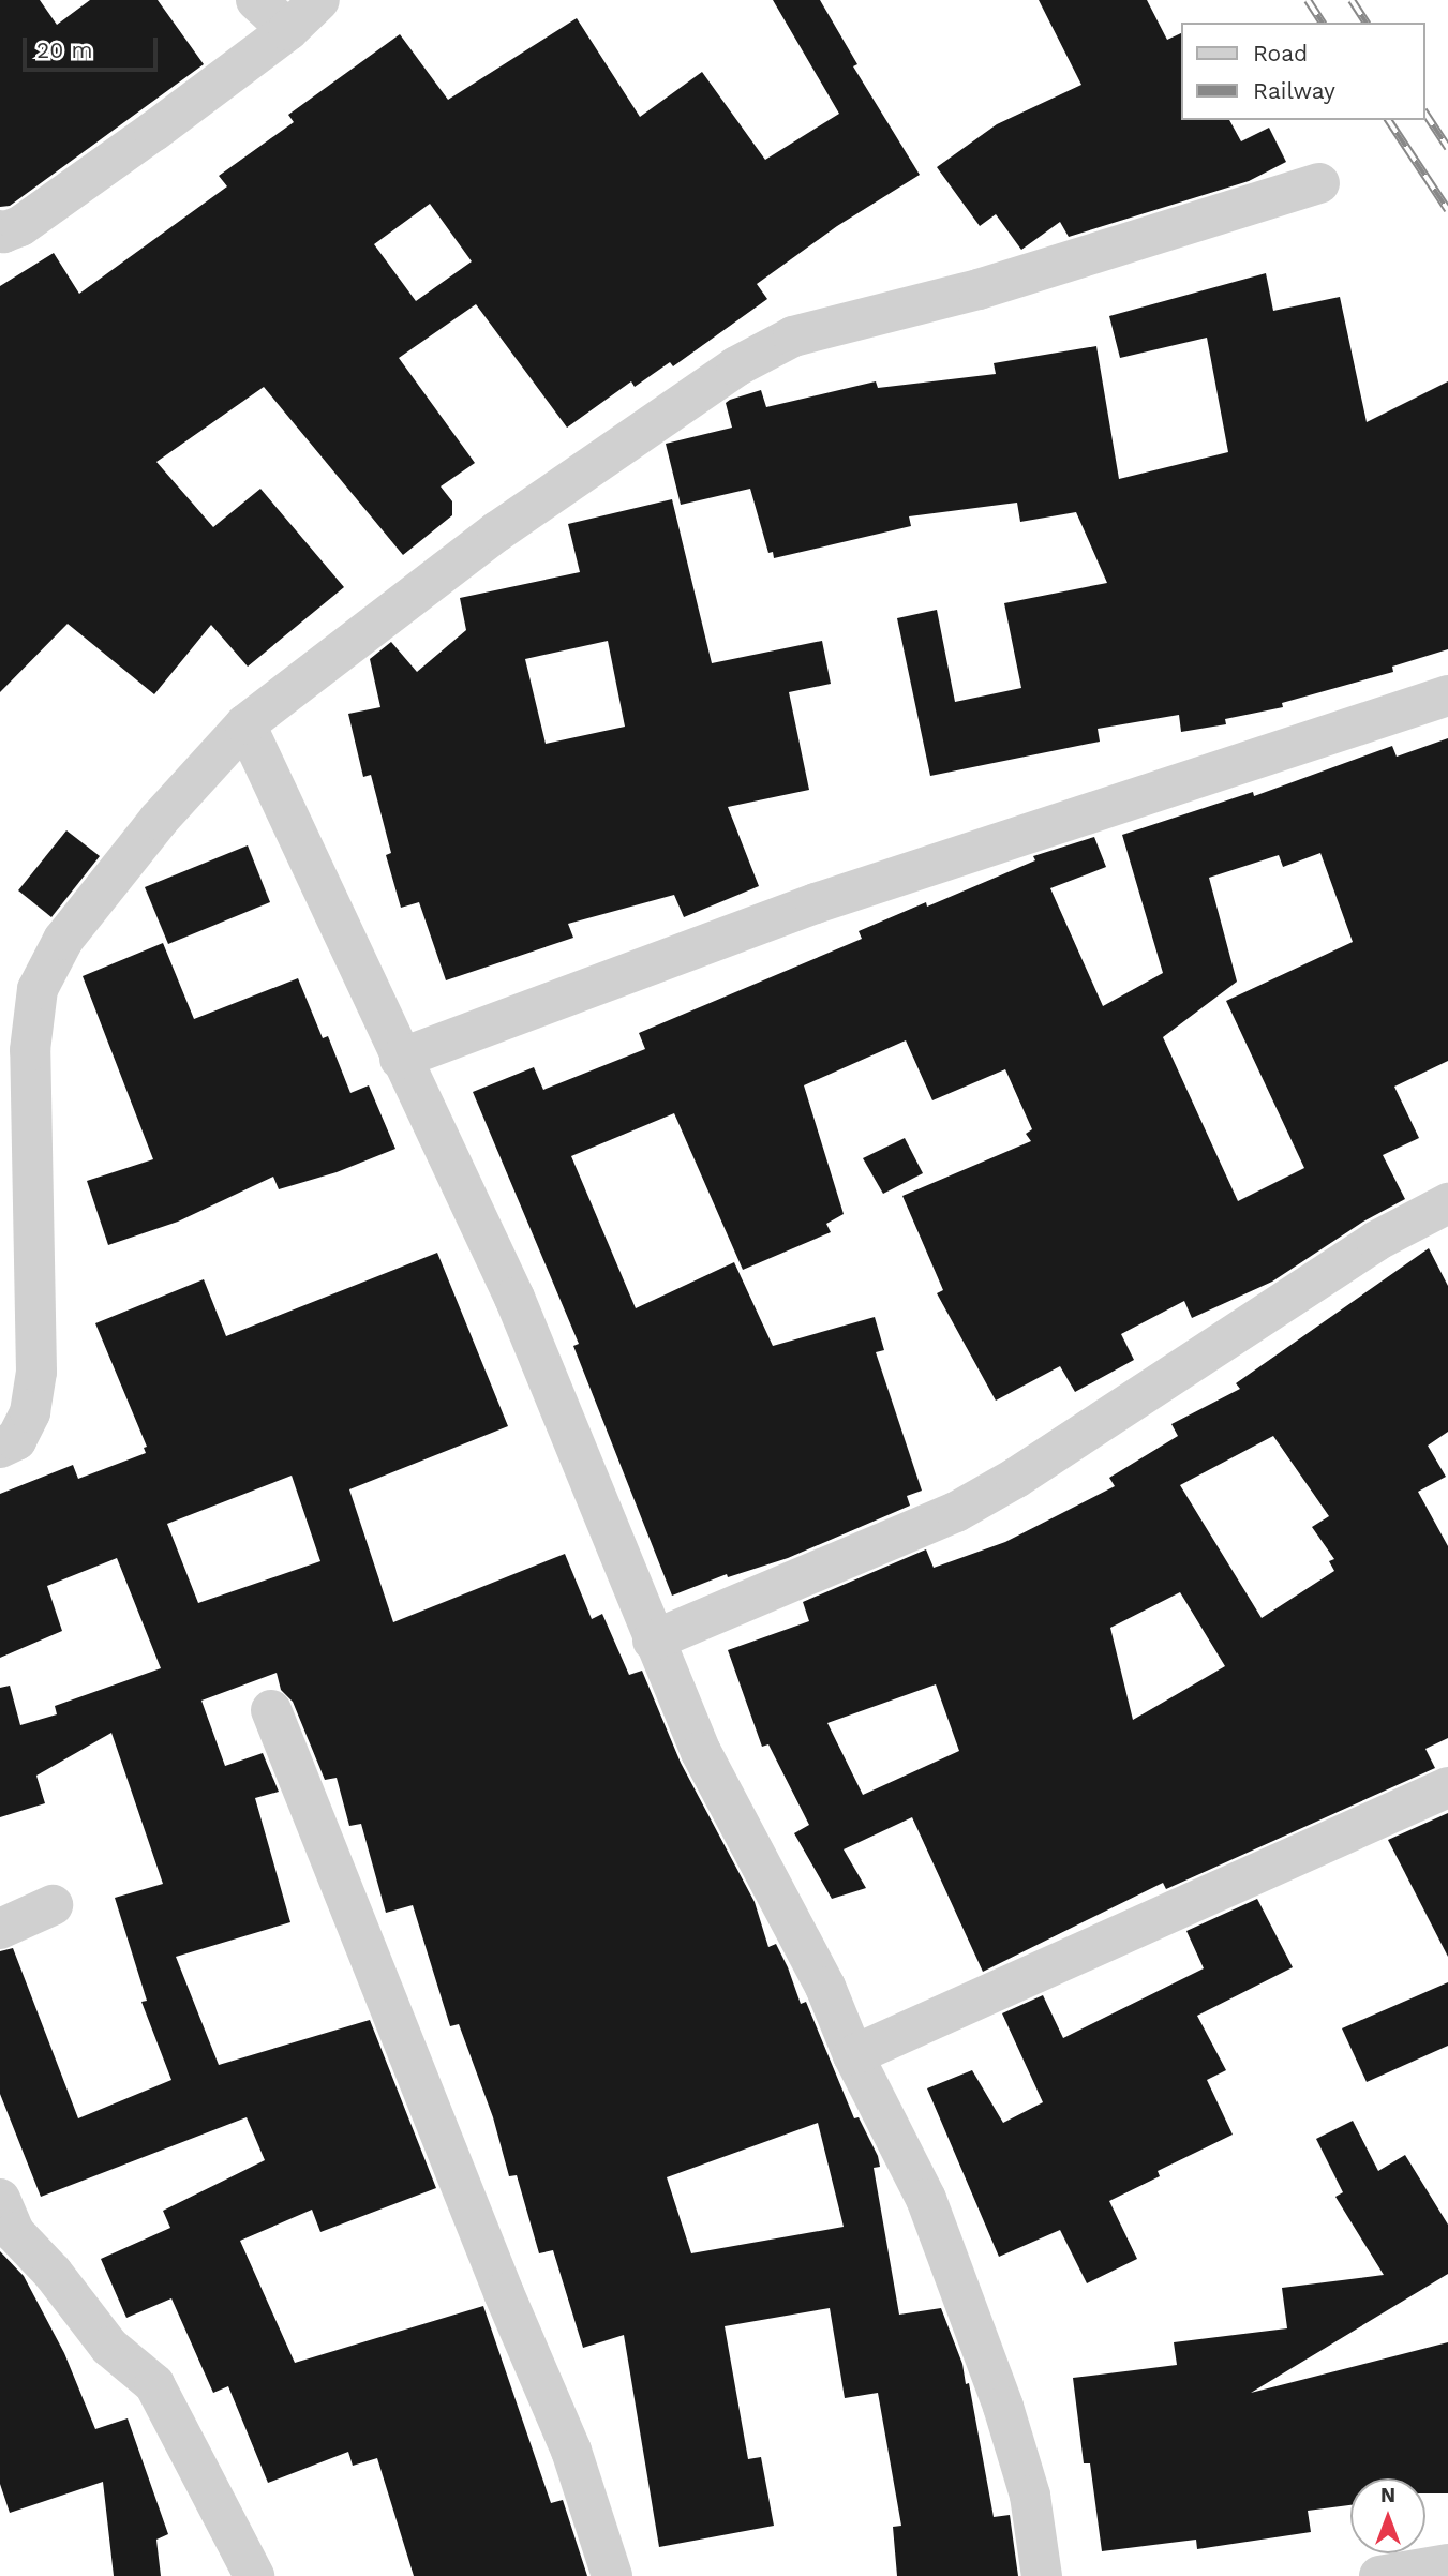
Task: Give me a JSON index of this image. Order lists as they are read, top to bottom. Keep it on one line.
{"legend":["Road","Railway"],"scale_bar":"20 m","north":"top"}
